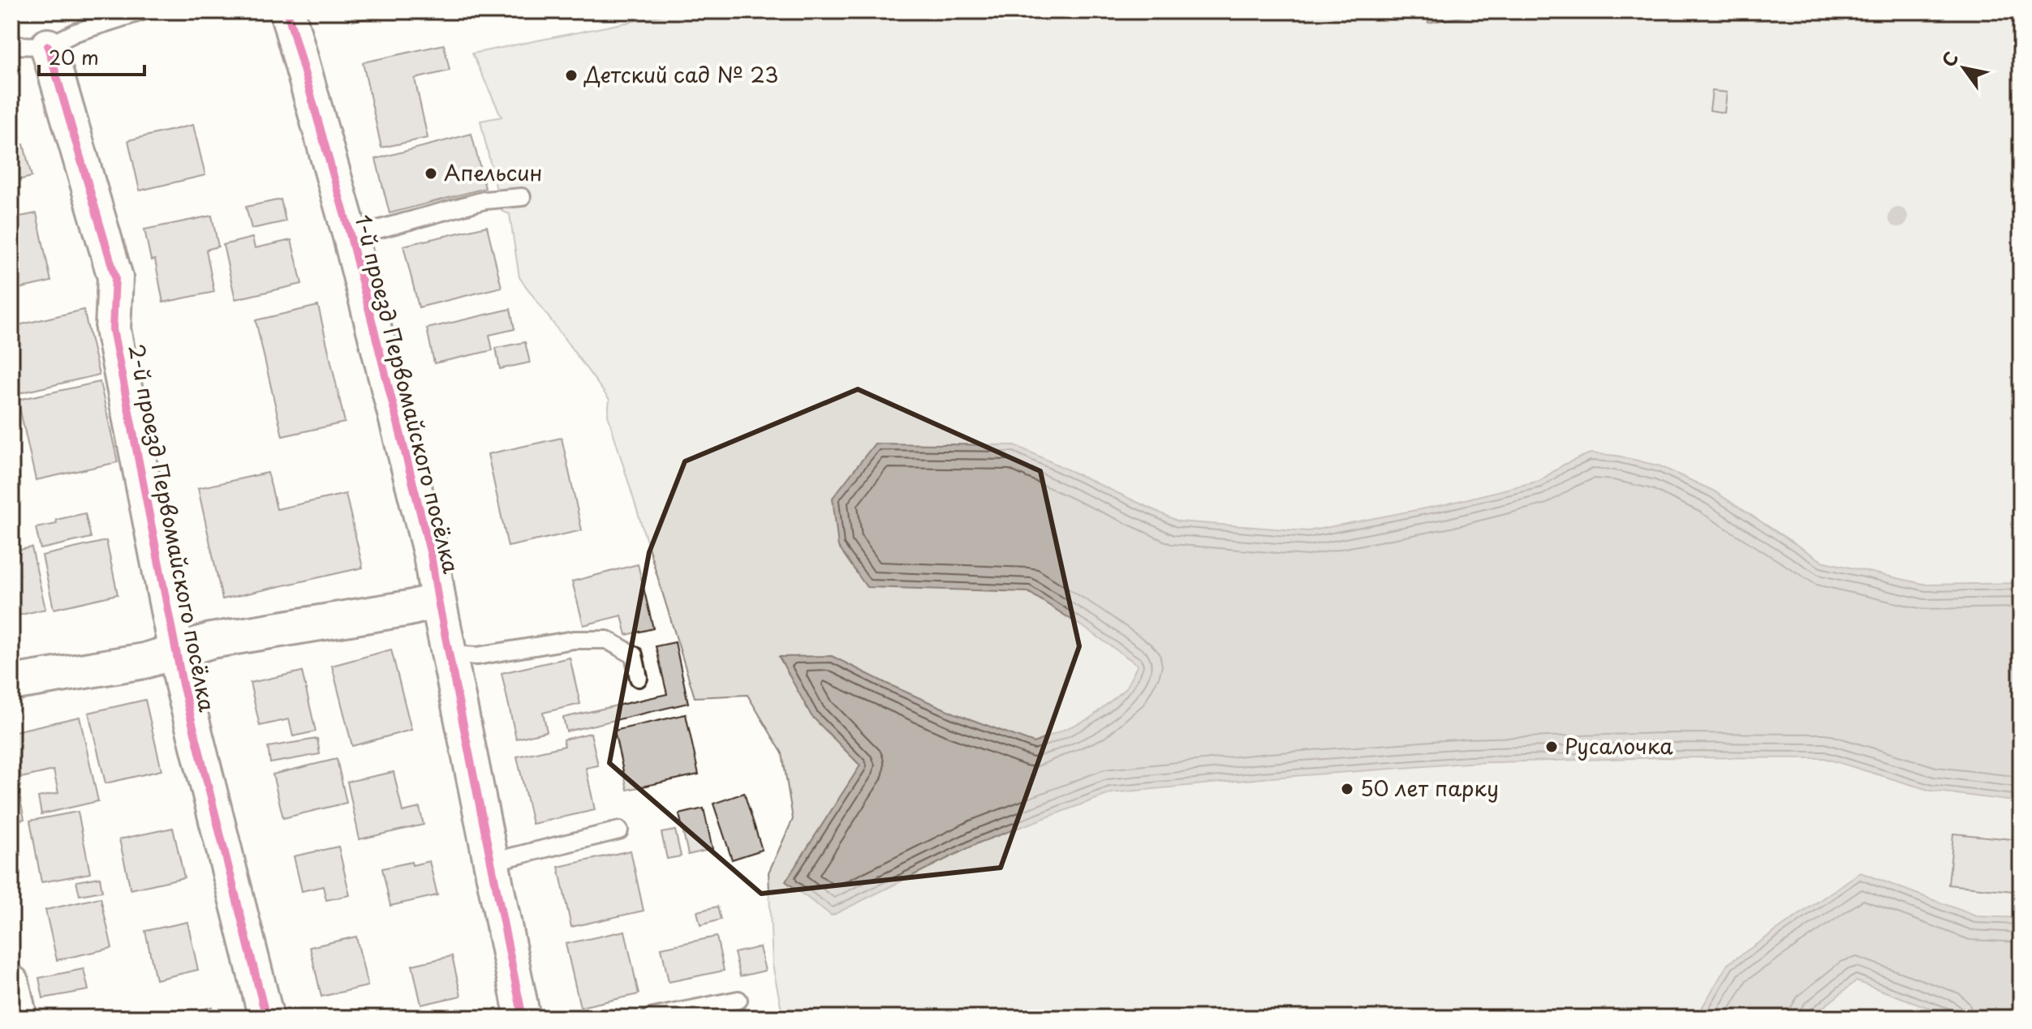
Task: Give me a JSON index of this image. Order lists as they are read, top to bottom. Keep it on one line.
{"streets":{"street":["1-й проезд Первомайского посёлка","2-й проезд Первомайского посёлка"]},"places":["Детский сад № 23","Апельсин","Русалочка","50 лет парку"],"scale_bar":"20 m","north":"top left"}
